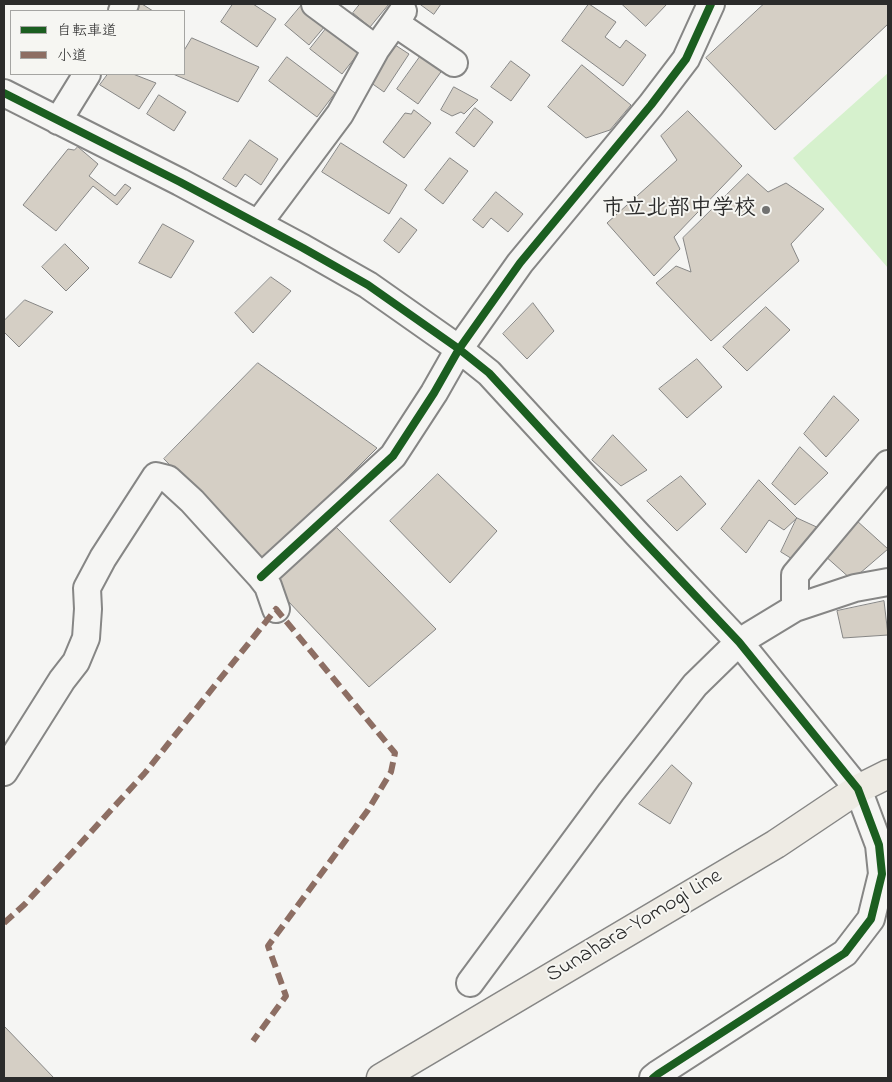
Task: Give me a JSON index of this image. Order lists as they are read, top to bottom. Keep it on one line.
{"streets":{"main road":["Sunahara-Yomogi Line"]},"places":["市立北部中学校"],"legend":["自転車道","小道"]}
